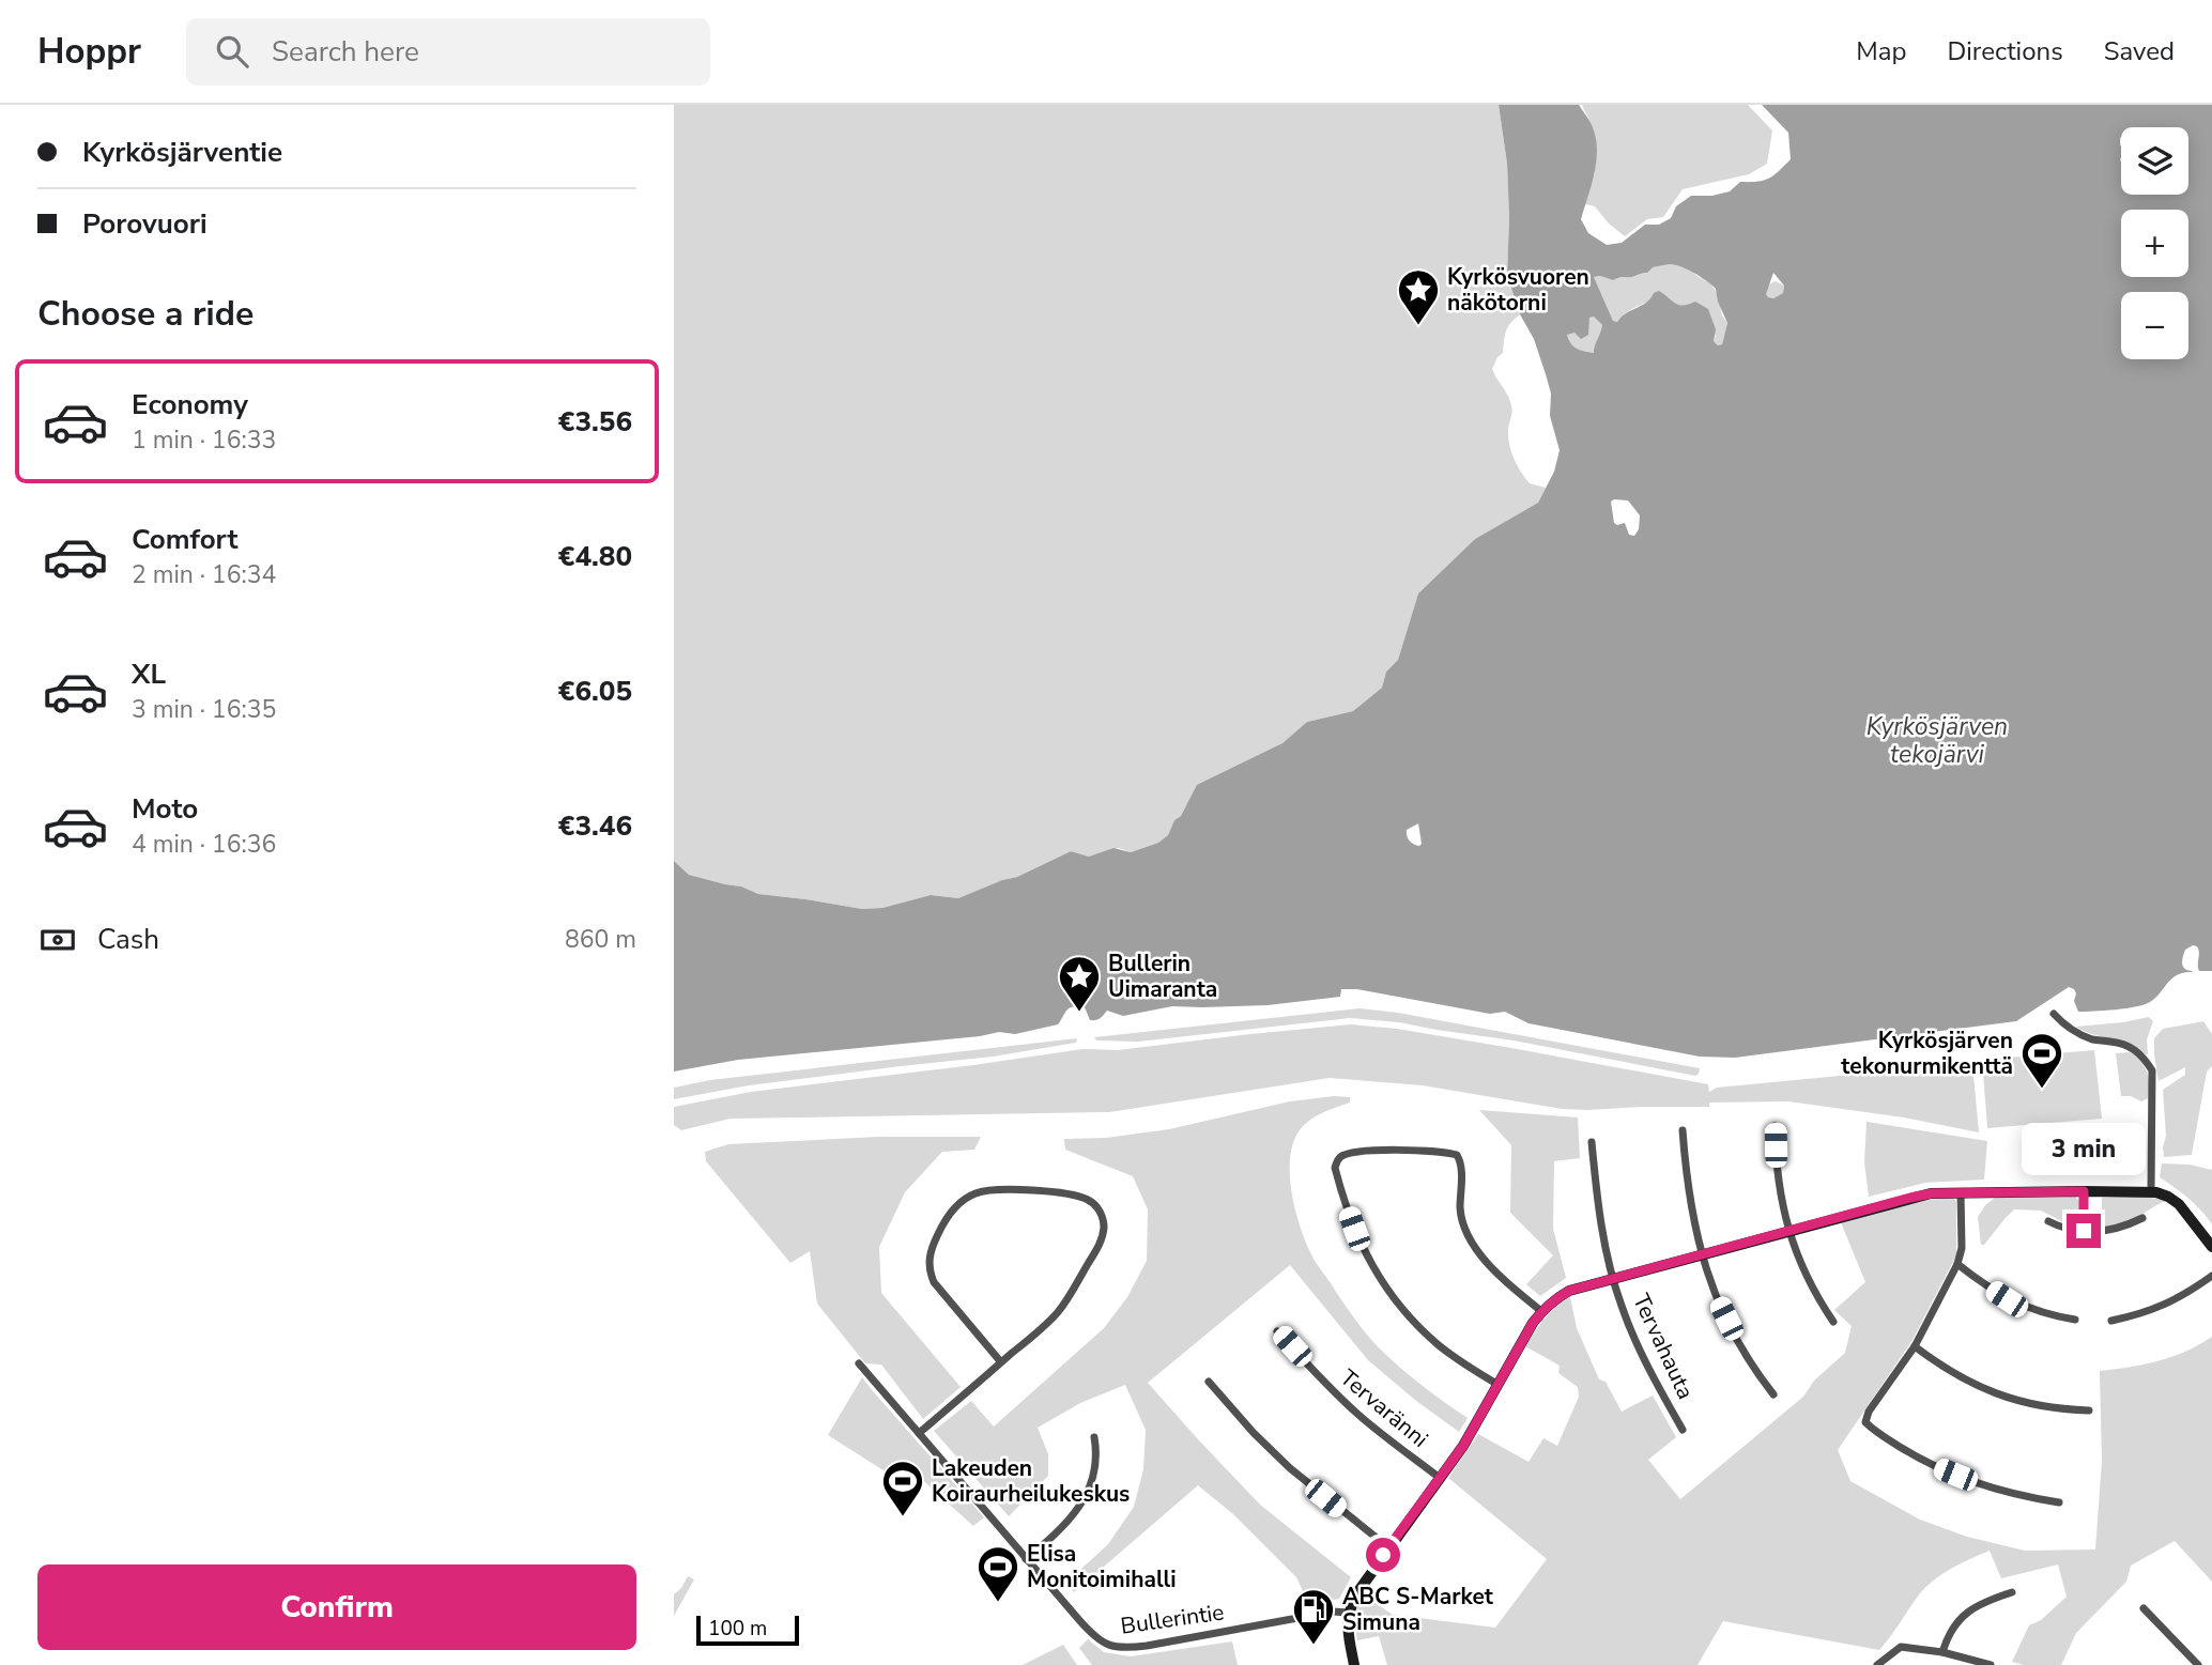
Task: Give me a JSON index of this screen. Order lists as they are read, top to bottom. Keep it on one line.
{"streets":{"street":["Tervahauta","Tervaränni","Bullerintie"]},"water":["Kyrkösjärven tekojärvi"],"places":{"place":["Kyrkösvuoren näkötorni","Bullerin Uimaranta"],"sports":["Kyrkösjärven tekonurmikenttä","Lakeuden Koiraurheilukeskus","Elisa Monitoimihalli"],"fuel station":["ABC S-Market Simuna"]},"scale_bar":"100 m","page":{"header":"Hoppr","search":"Search here","nav":["Map","Directions","Saved"],"banner":["Kyrkösjärventie","Porovuori"],"map_buttons":["+","−"],"heading":"Choose a ride","list":[{"name":"Economy","note":"1 min · 16:33","value":"€3.56"},{"name":"Comfort","note":"2 min · 16:34","value":"€4.80"},{"name":"XL","note":"3 min · 16:35","value":"€6.05"},{"name":"Moto","note":"4 min · 16:36","value":"€3.46"}],"pay":["Cash","860 m"],"bubble":"3 min","buttons":"Confirm","scale":"100 m"}}
